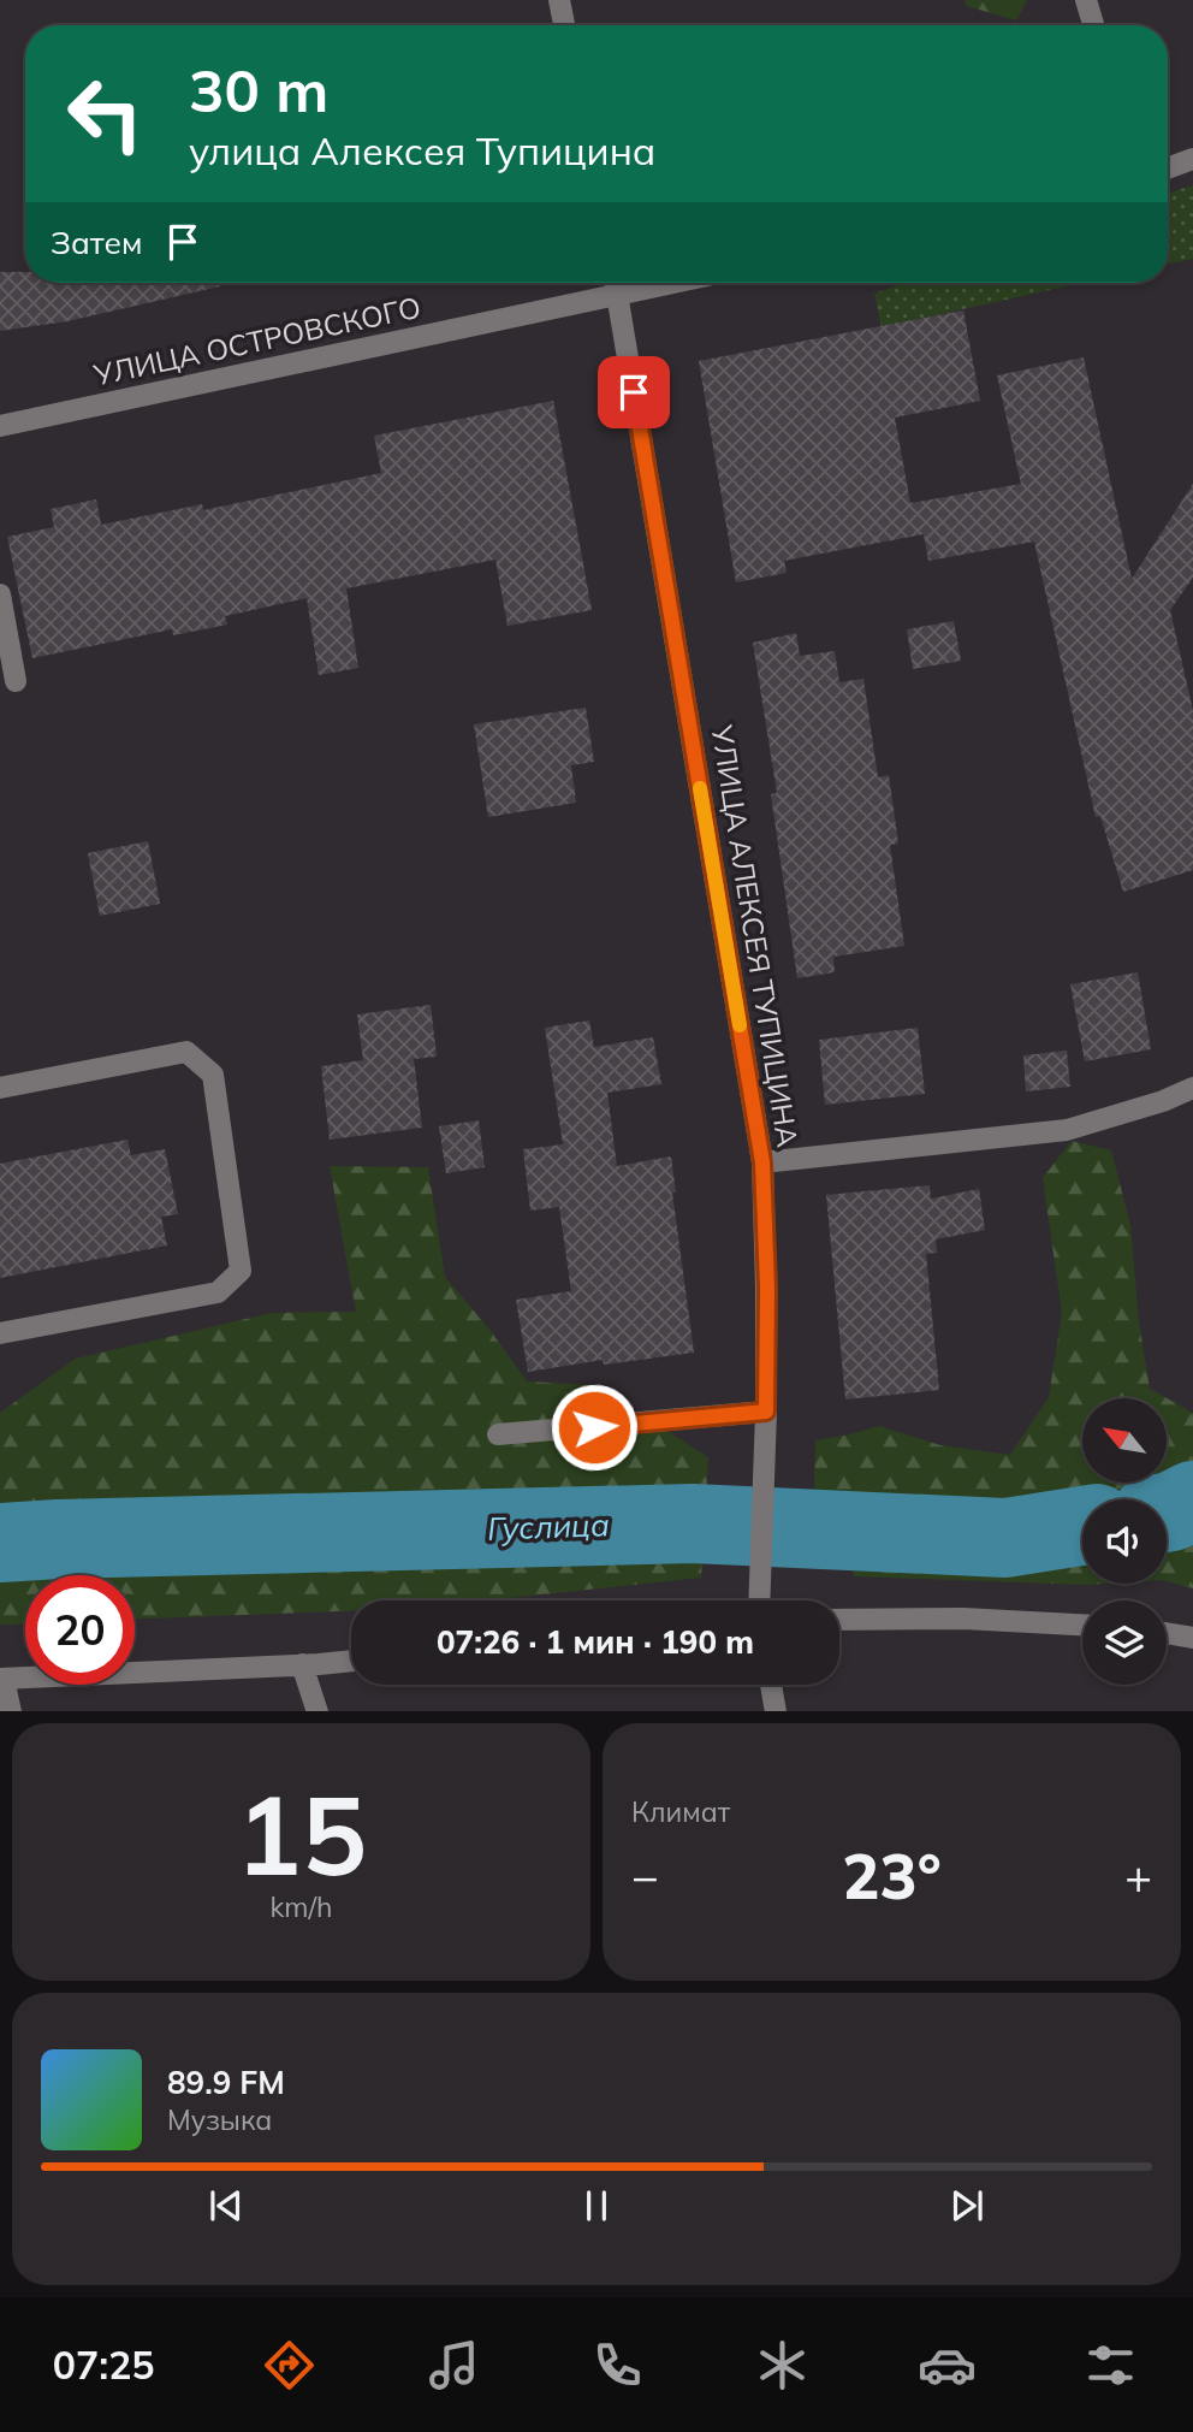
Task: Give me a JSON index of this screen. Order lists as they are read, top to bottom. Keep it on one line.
{"streets":{"street":["УЛИЦА ОСТРОВСКОГО","УЛИЦА АЛЕКСЕЯ ТУПИЦИНА"]},"crossings":[["УЛИЦА ОСТРОВСКОГО","УЛИЦА АЛЕКСЕЯ ТУПИЦИНА"]],"water":["Гуслица"],"north":"top left","page":{"turn":["30 m","улица Алексея Тупицина"],"then":"Затем","limit":"20","trip":"07:26 · 1 мин · 190 m","tile":[["15","km/h"],"Климат"],"heat":["−","23°","+"],"song":["89.9 FM","Музыка"],"tabs":"07:25"}}
